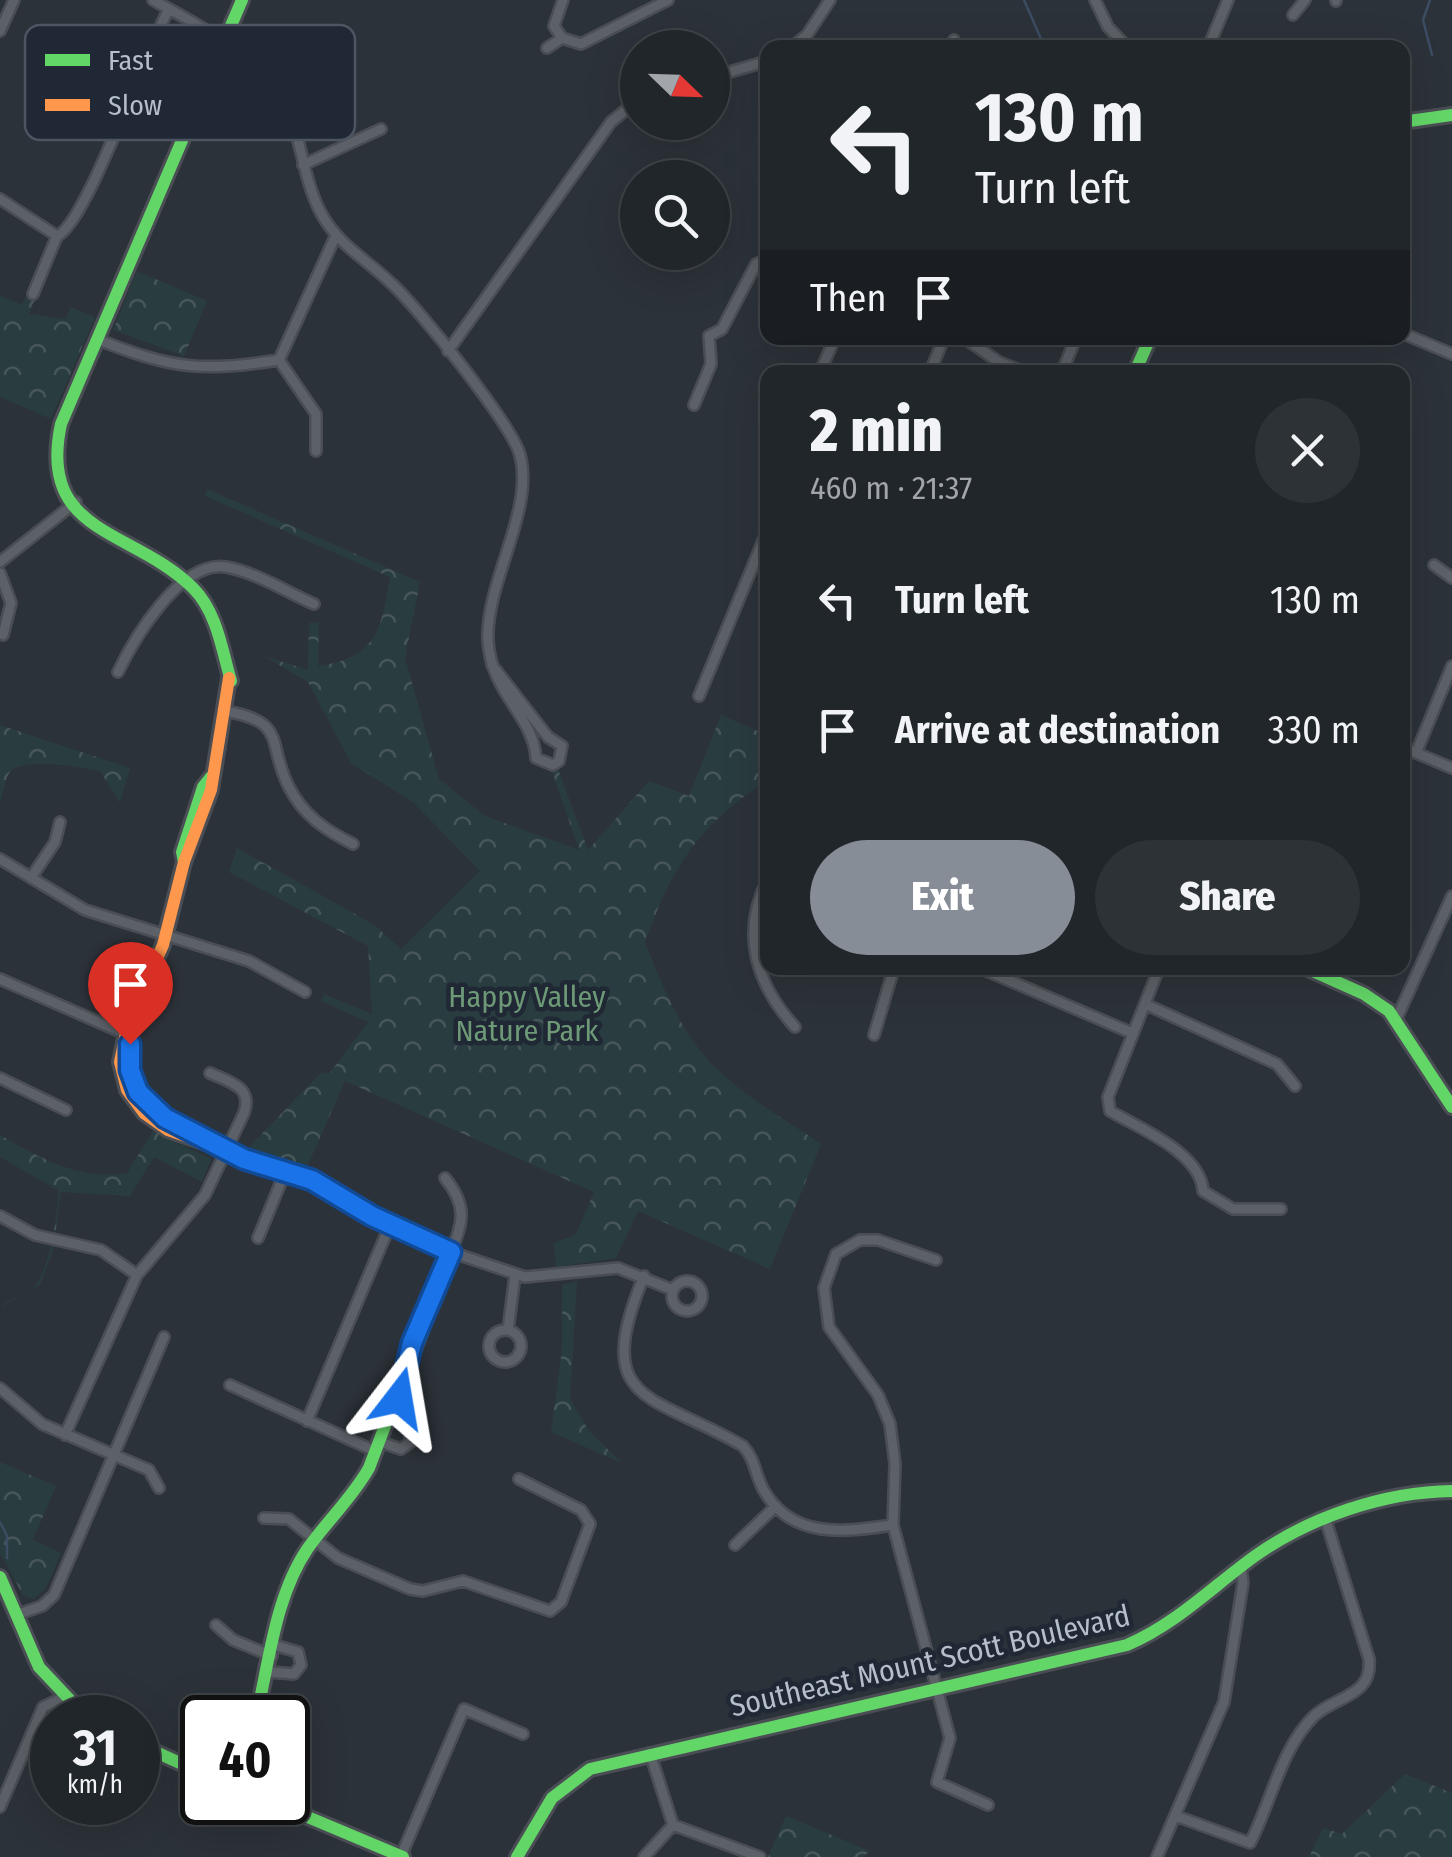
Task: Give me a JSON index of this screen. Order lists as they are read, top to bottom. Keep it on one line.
{"streets":{"street":["Southeast Mount Scott Boulevard"]},"parks":["Happy Valley Nature Park"],"legend":["Fast","Slow"],"north":"bottom right","page":{"turn":["130 m","Turn left"],"then":"Then","heading":["2 min","460 m · 21:37"],"list":[{"name":"Turn left","value":"130 m"},{"name":"Arrive at destination","value":"330 m"}],"buttons":["Exit","Share"],"speed":"31 km/h","limit":"40"}}
